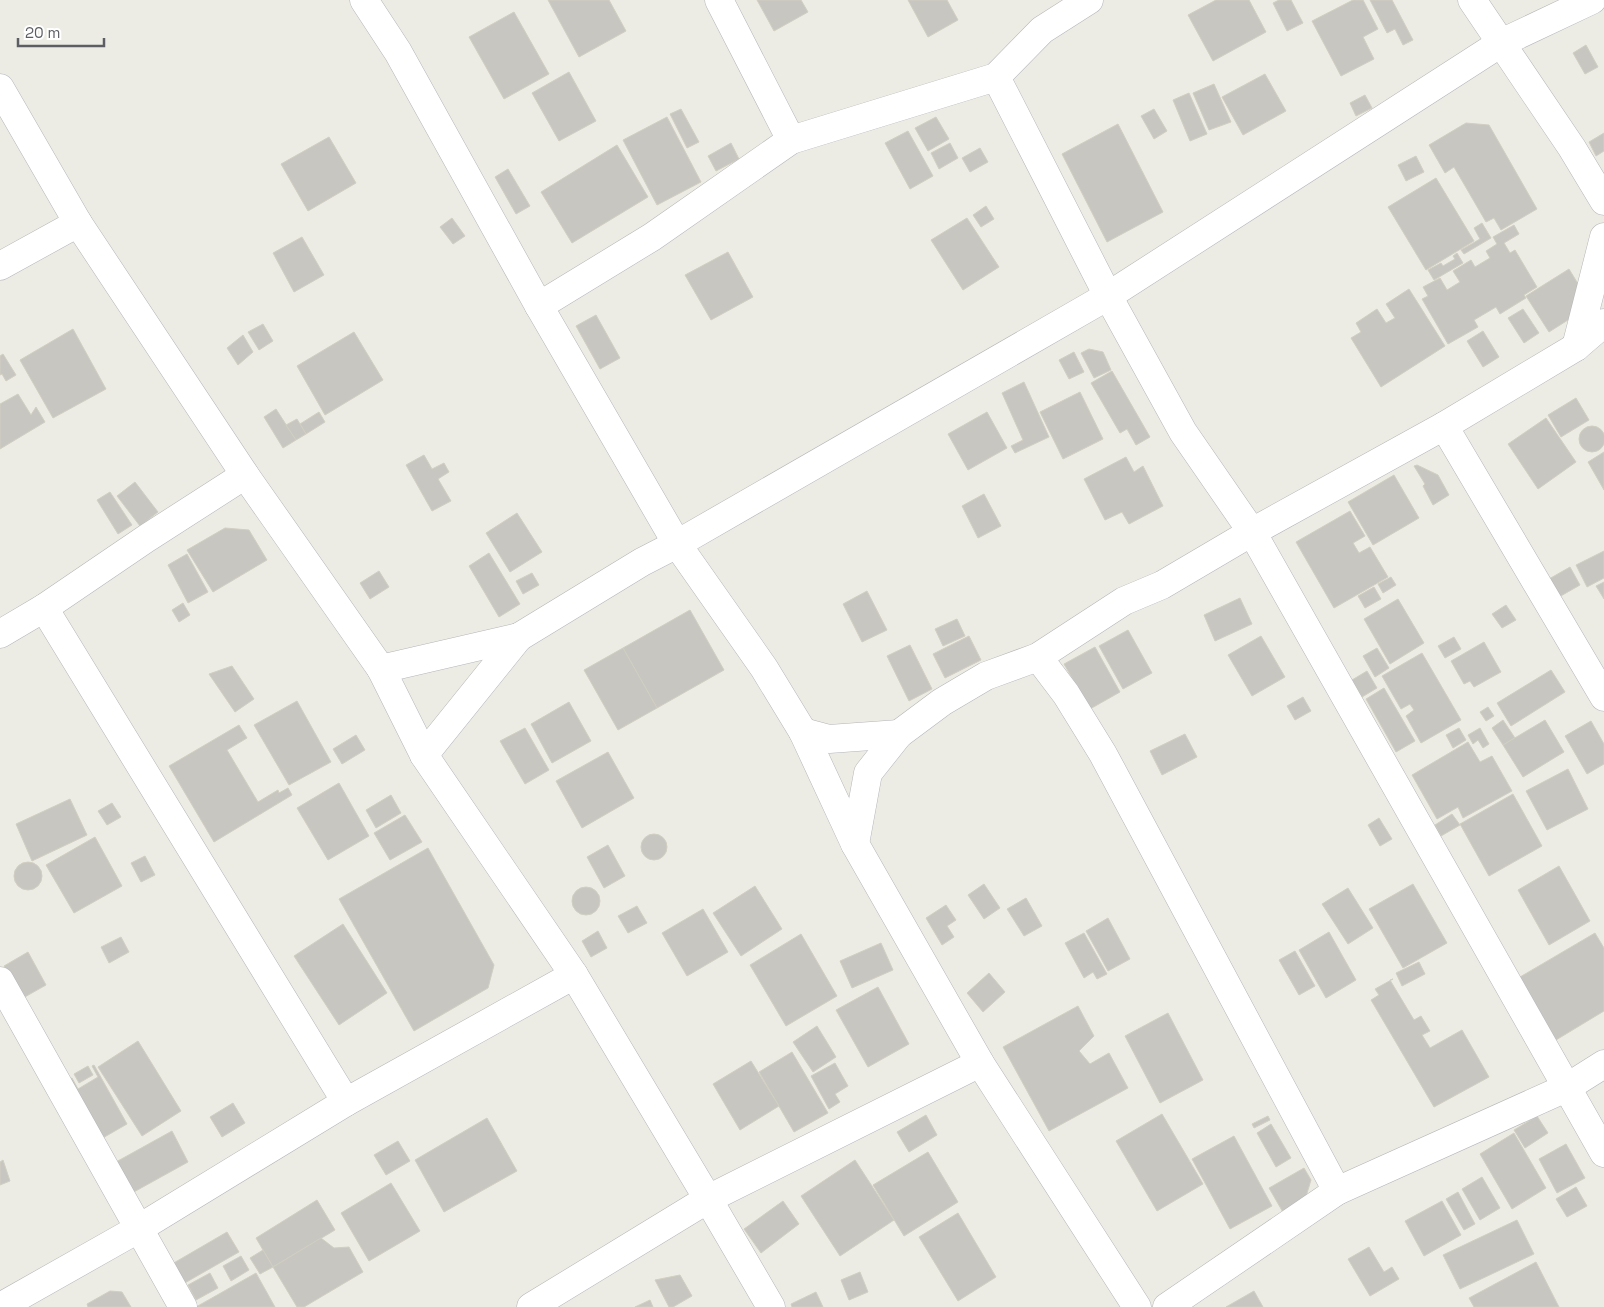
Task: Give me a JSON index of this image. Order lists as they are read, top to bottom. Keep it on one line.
{"scale_bar":"20 m"}
